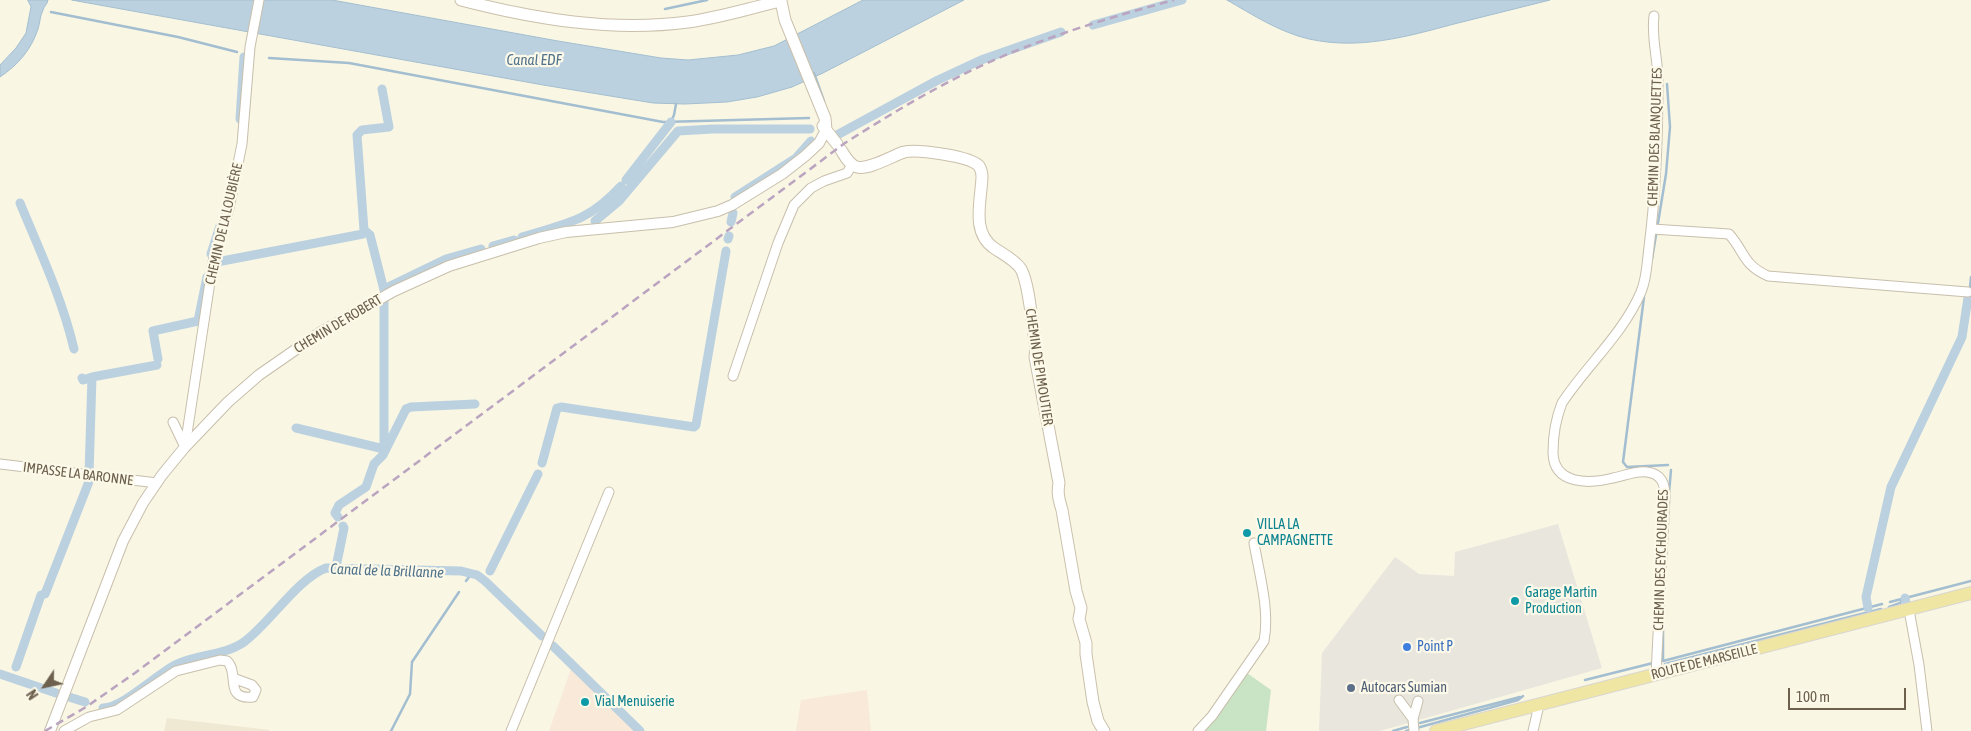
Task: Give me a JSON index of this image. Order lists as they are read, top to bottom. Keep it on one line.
{"streets":{"main road":["CHEMIN DE PIMOUTIER","ROUTE DE MARSEILLE"],"street":["CHEMIN DES BLANQUETTES","CHEMIN DE LA LOUBIÈRE","CHEMIN DE ROBERT","IMPASSE LA BARONNE","CHEMIN DES EYCHOURADES"]},"crossings":[["CHEMIN DES BLANQUETTES","CHEMIN DES EYCHOURADES"],["CHEMIN DE LA LOUBIÈRE","CHEMIN DE ROBERT"],["CHEMIN DE ROBERT","IMPASSE LA BARONNE"],["CHEMIN DES EYCHOURADES","ROUTE DE MARSEILLE"]],"water":["Canal EDF","Canal de la Brillanne"],"places":["VILLA LA CAMPAGNETTE","Garage Martin Production","Point P","Autocars Sumian","Vial Menuiserie"],"scale_bar":"100 m","north":"bottom left"}
